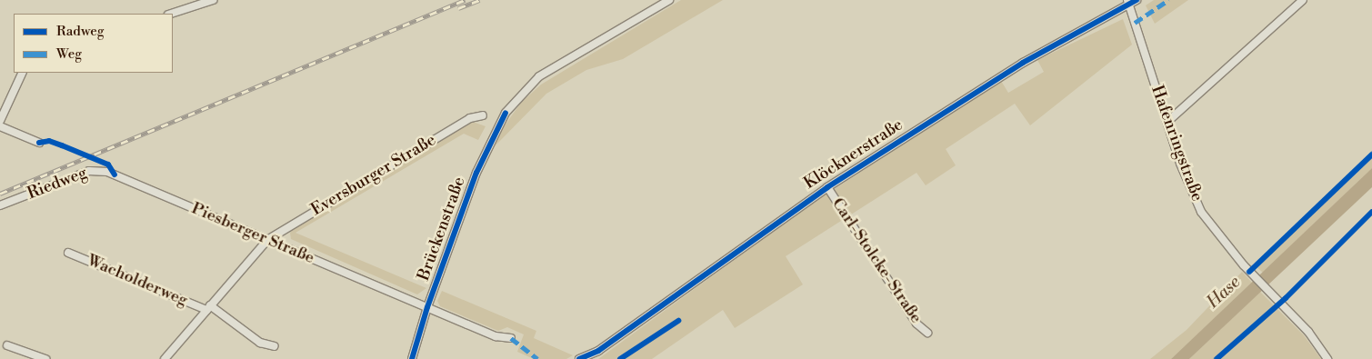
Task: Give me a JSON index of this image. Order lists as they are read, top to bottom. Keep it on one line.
{"streets":{"street":["Hafenringstraße","Klöcknerstraße","Eversburger Straße","Riedweg","Brückenstraße","Piesberger Straße","Carl-Stolcke-Straße","Wacholderweg"]},"crossings":[["Hafenringstraße","Klöcknerstraße"],["Klöcknerstraße","Carl-Stolcke-Straße"],["Eversburger Straße","Piesberger Straße"],["Eversburger Straße","Wacholderweg"],["Riedweg","Piesberger Straße"],["Brückenstraße","Piesberger Straße"]],"water":["Hase"],"legend":["Radweg","Weg"]}
